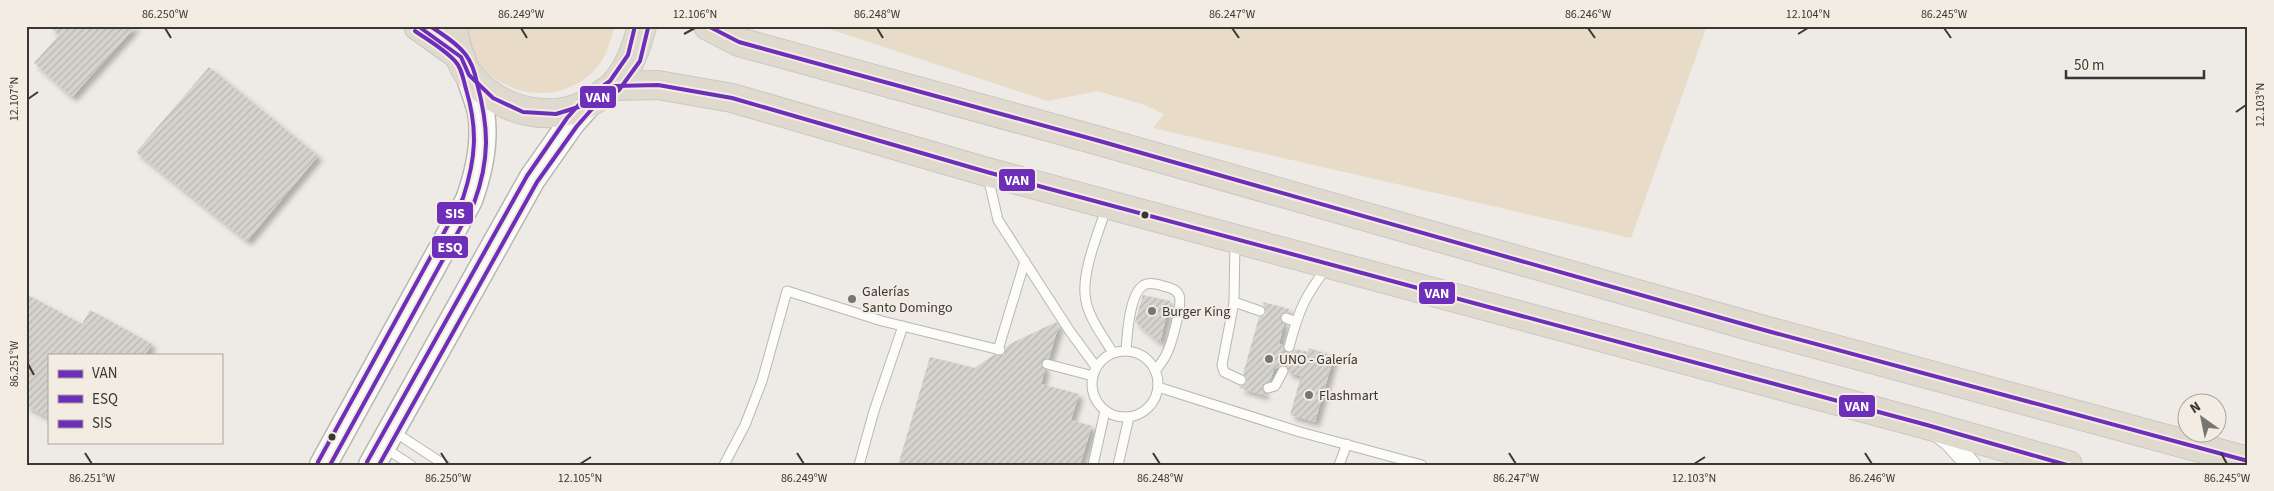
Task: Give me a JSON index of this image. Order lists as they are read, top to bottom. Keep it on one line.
{"places":["Galerías Santo Domingo","Burger King","UNO - Galería","Flashmart"],"lines":["transit line VAN","transit line ESQ","transit line SIS"],"legend":["VAN","ESQ","SIS"],"scale_bar":"50 m","north":"top left","coordinates":["86.250°W","86.249°W","12.106°N","86.248°W","86.247°W","86.246°W","12.104°N","86.245°W","12.107°N","12.103°N","86.251°W","12.105°N"]}
